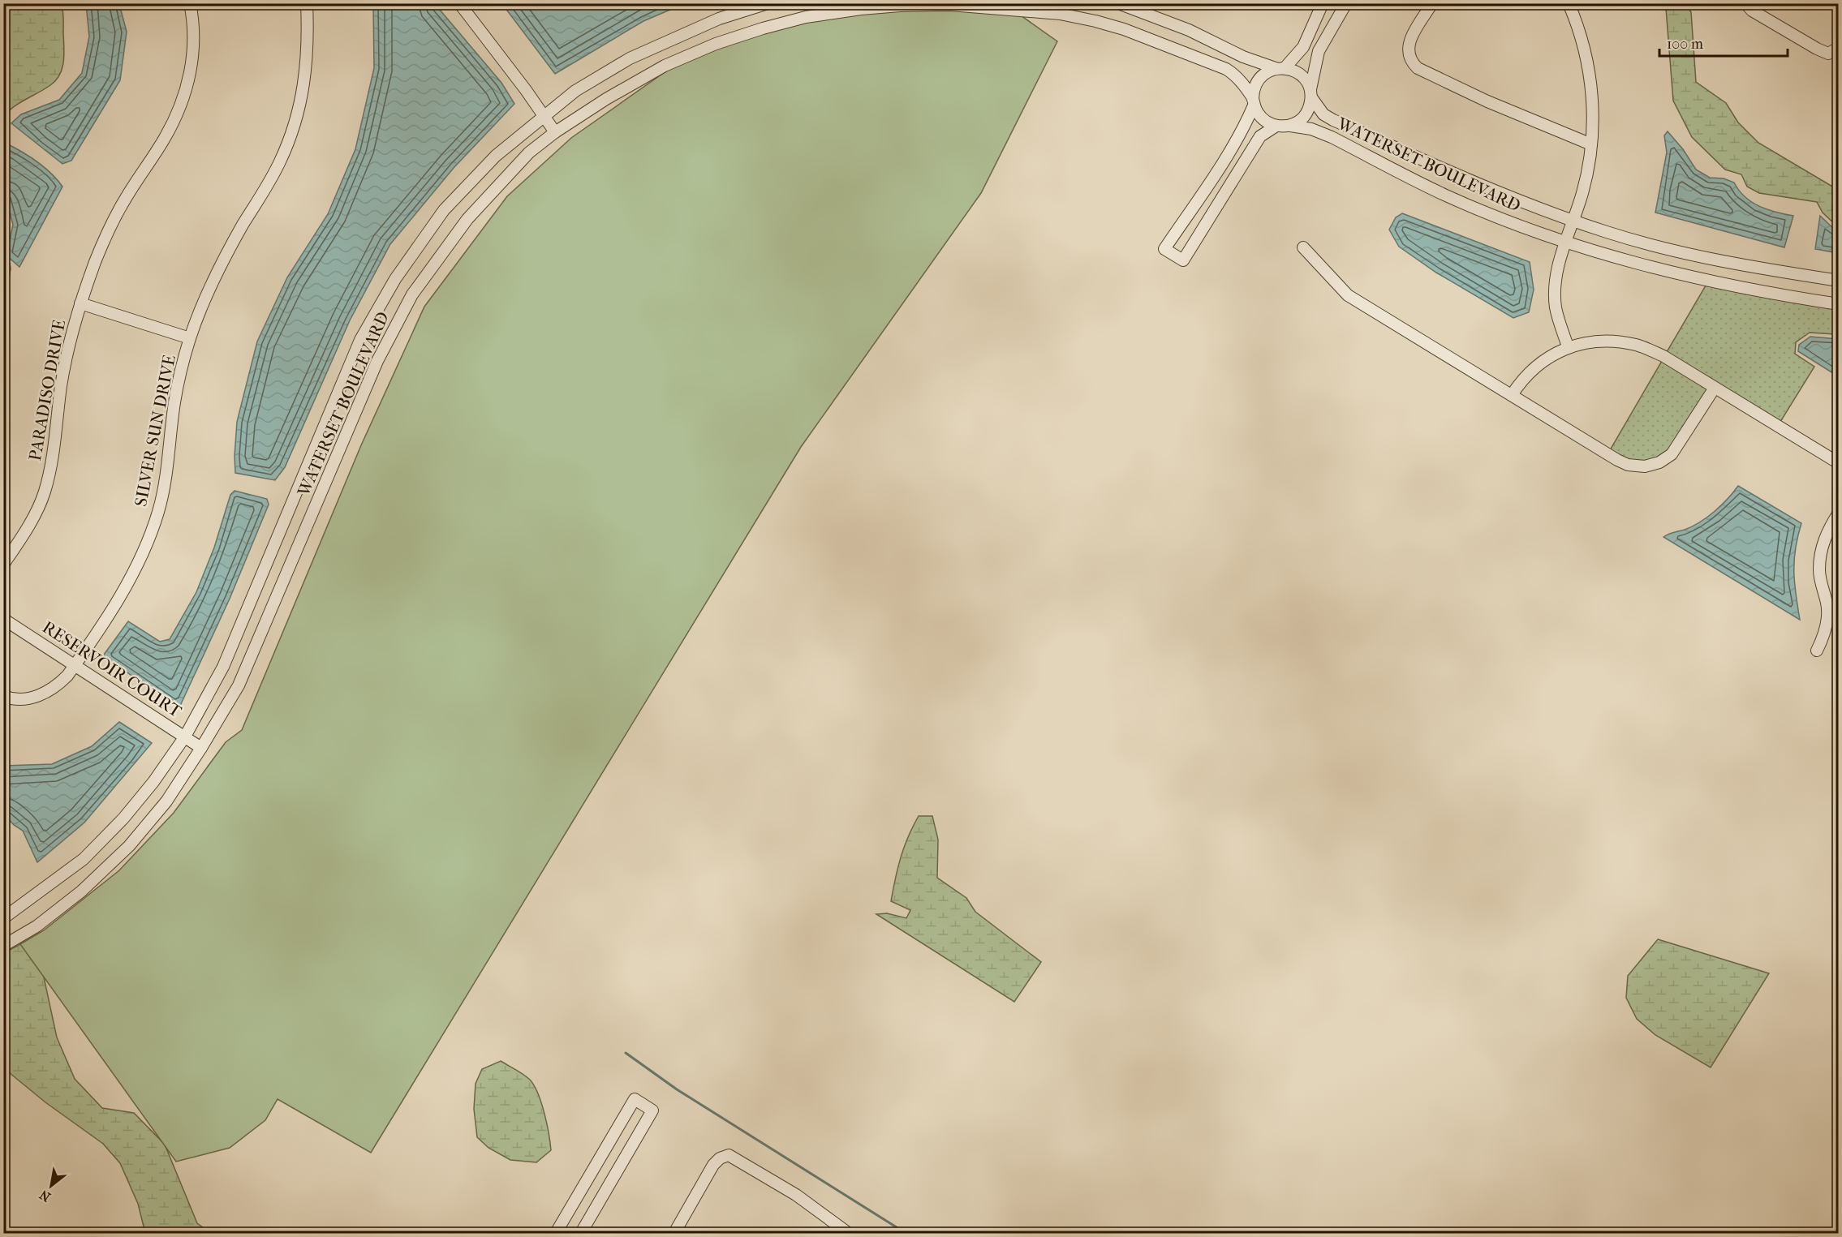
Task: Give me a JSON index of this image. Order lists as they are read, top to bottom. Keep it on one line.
{"streets":{"street":["WATERSET BOULEVARD","PARADISO DRIVE","SILVER SUN DRIVE","RESERVOIR COURT"]},"crossings":[["WATERSET BOULEVARD","RESERVOIR COURT"],["SILVER SUN DRIVE","RESERVOIR COURT"]],"scale_bar":"100 m","north":"bottom left"}
